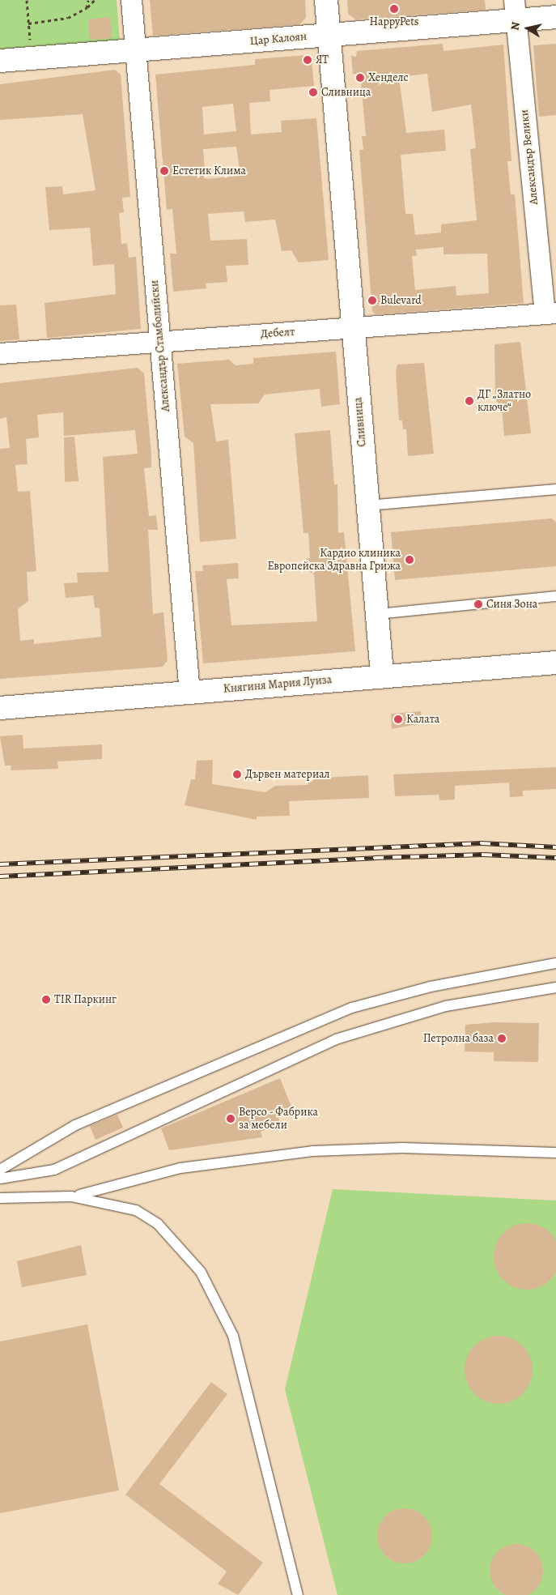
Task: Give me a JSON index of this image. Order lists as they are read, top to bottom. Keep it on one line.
{"streets":{"street":["Цар Калоян","Александър Велики","Дебелт","Александър Стамболийски","Сливница","Княгиня Мария Луиза"]},"crossings":[["Цар Калоян","Александър Велики"],["Цар Калоян","Александър Стамболийски"],["Цар Калоян","Сливница"],["Александър Велики","Дебелт"],["Дебелт","Александър Стамболийски"],["Дебелт","Сливница"],["Александър Стамболийски","Княгиня Мария Луиза"],["Сливница","Княгиня Мария Луиза"]],"places":["HappyPets","ЯТ","Хенделс","Сливница","Естетик Клима","Bulevard","ДГ „Златно ключе“","Кардио клиника Европейска Здравна Грижа","Синя Зона","Калата","Дървен материал","TIR Паркинг","Петролна база","Версо - Фабрика за мебели"],"north":"left"}
